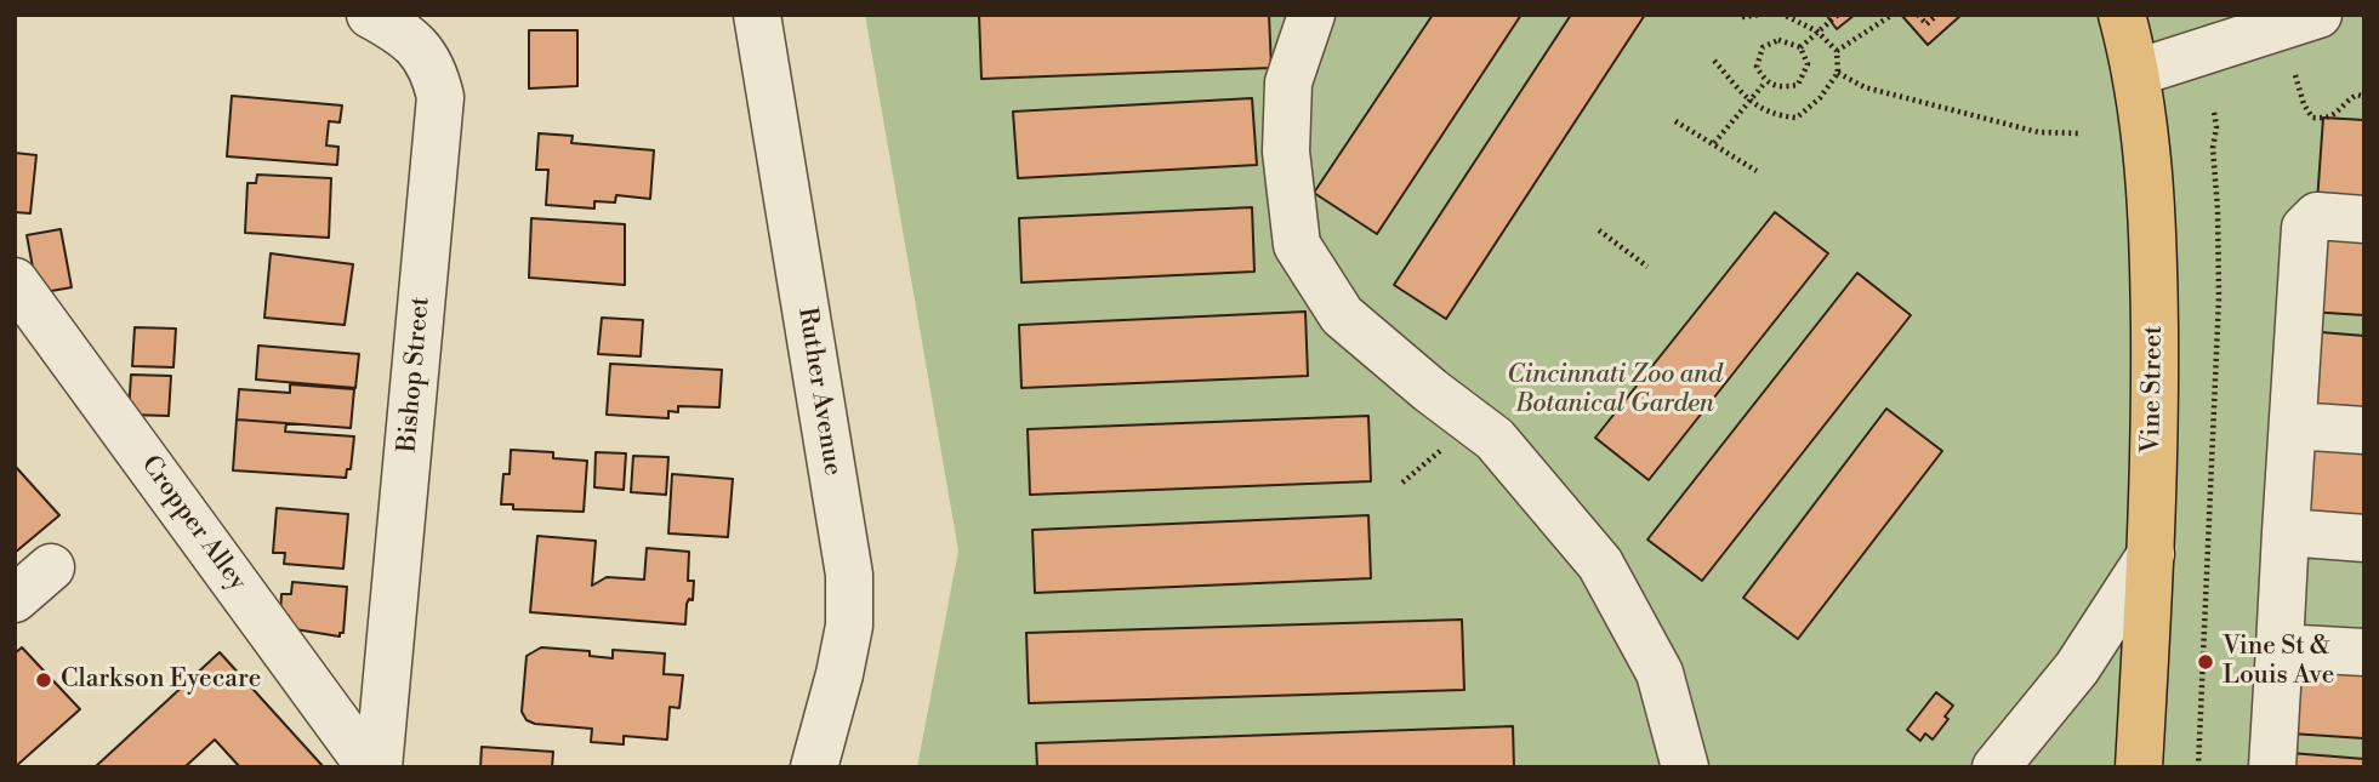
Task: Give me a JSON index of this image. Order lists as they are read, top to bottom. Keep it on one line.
{"streets":{"main road":["Vine Street"],"street":["Bishop Street","Ruther Avenue","Cropper Alley"]},"parks":["Cincinnati Zoo and Botanical Garden"],"places":["Vine St & Louis Ave","Clarkson Eyecare"]}
